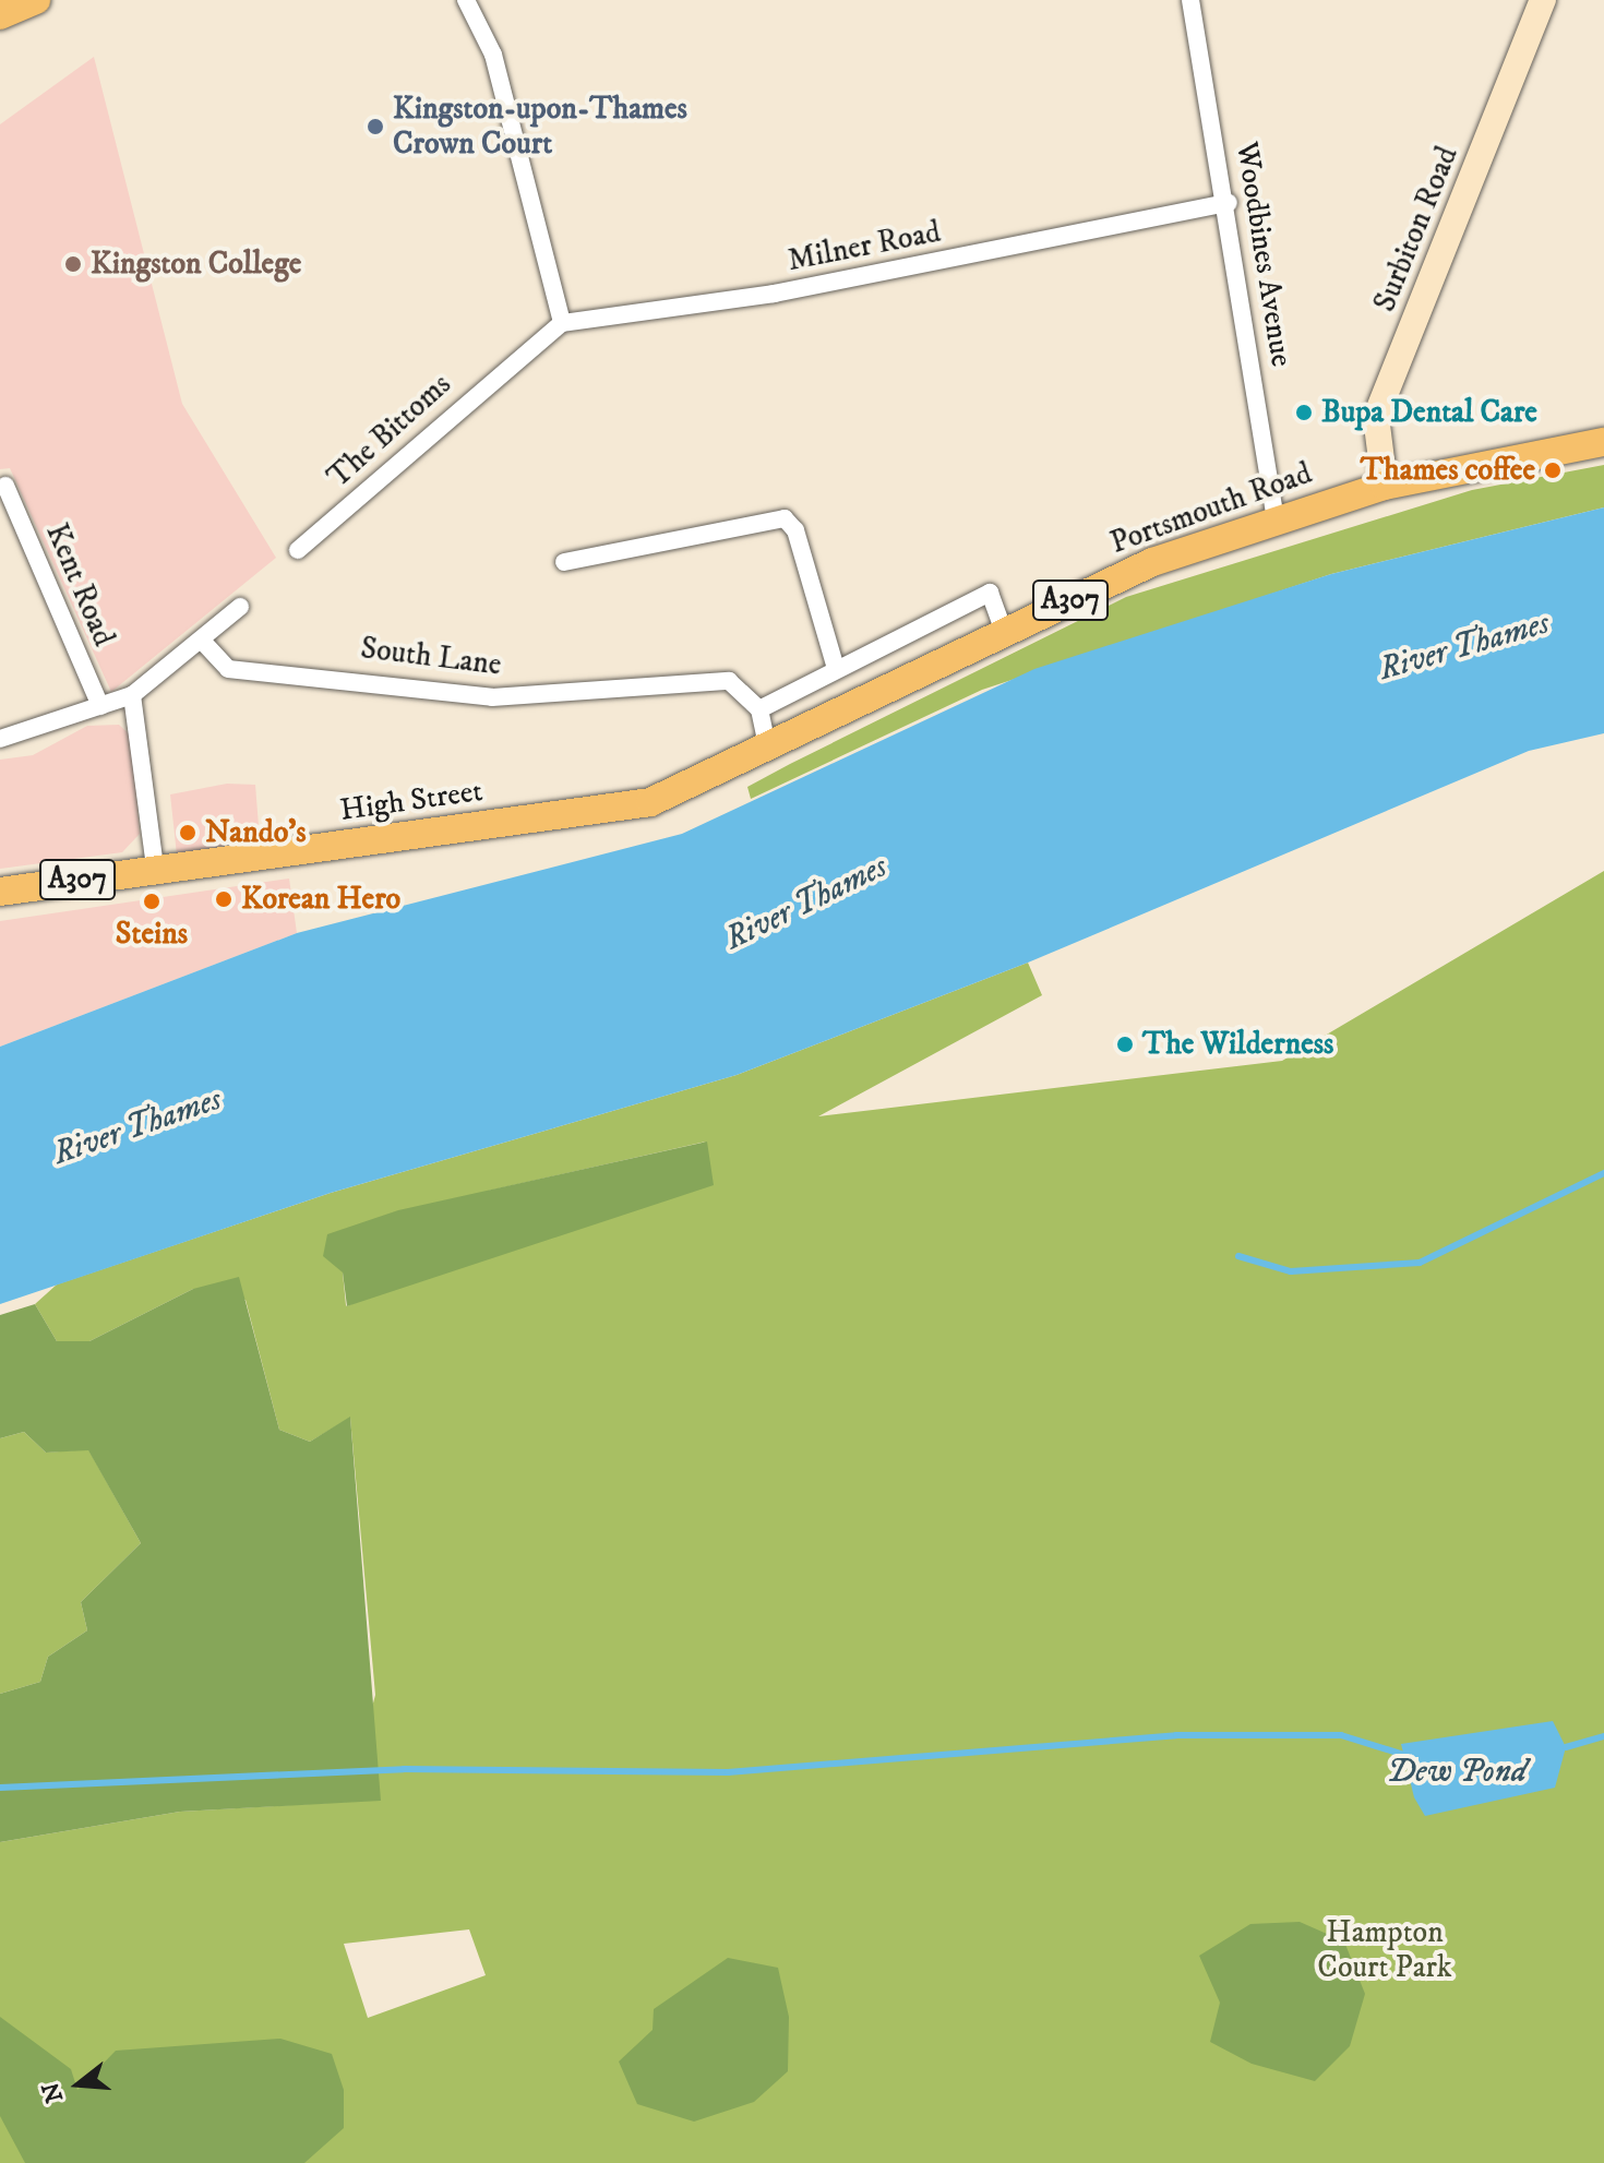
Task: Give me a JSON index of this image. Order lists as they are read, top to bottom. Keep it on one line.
{"streets":{"main road":["Surbiton Road","Portsmouth Road","A307","High Street"],"street":["Milner Road","Woodbines Avenue","The Bittoms","Kent Road","South Lane"]},"crossings":[["Surbiton Road","Portsmouth Road"],["Milner Road","Woodbines Avenue"],["Milner Road","The Bittoms"],["Woodbines Avenue","Portsmouth Road"],["Portsmouth Road","High Street"]],"water":["River Thames","Dew Pond"],"parks":["Hampton Court Park"],"places":["Kingston-upon-Thames Crown Court","Kingston College","Bupa Dental Care","Thames coffee","Nando's","Korean Hero","Steins","The Wilderness"],"north":"left"}
